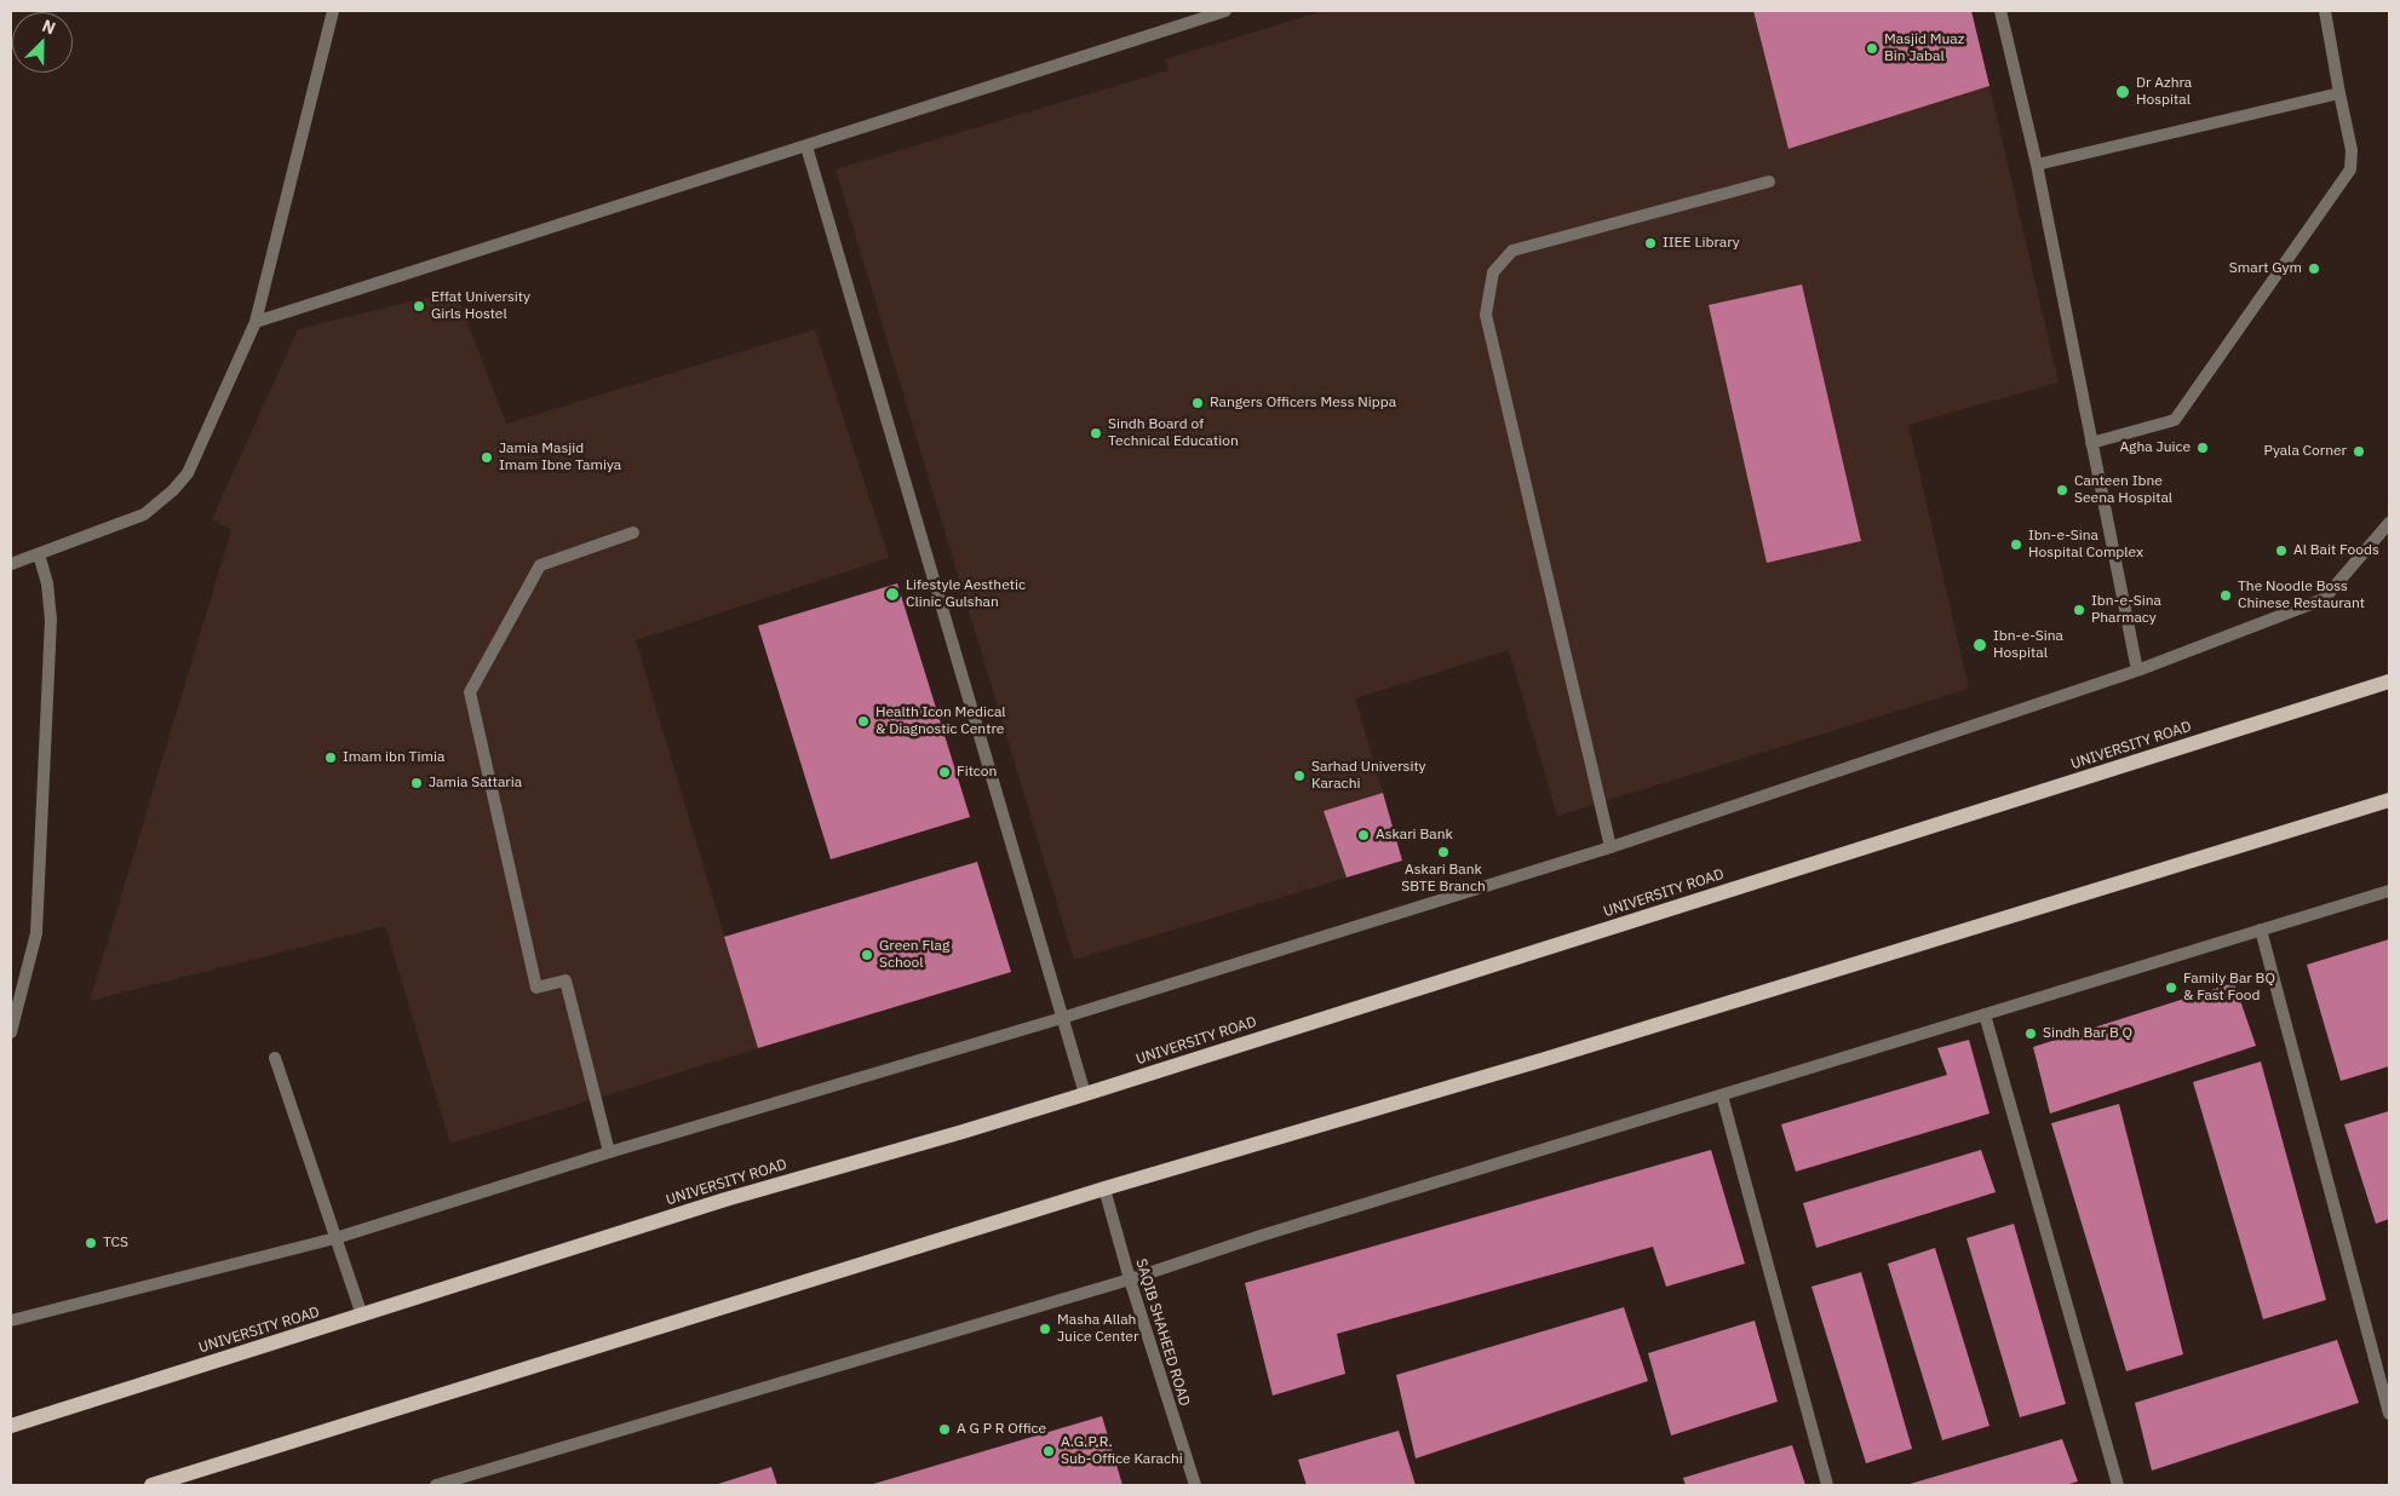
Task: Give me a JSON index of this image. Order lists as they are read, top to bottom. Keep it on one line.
{"streets":{"main road":["UNIVERSITY ROAD"],"street":["SAQIB SHAHEED ROAD"]},"places":["Masjid Muaz Bin Jabal","Dr Azhra Hospital","IIEE Library","Smart Gym","Effat University Girls Hostel","Rangers Officers Mess Nippa","Sindh Board of Technical Education","Agha Juice","Pyala Corner","Jamia Masjid Imam Ibne Tamiya","Canteen Ibne Seena Hospital","Ibn-e-Sina Hospital Complex","Al Bait Foods","Lifestyle Aesthetic Clinic Gulshan","The Noodle Boss Chinese Restaurant","Ibn-e-Sina Pharmacy","Ibn-e-Sina Hospital","Health Icon Medical & Diagnostic Centre","Imam ibn Timia","Fitcon","Sarhad University Karachi","Jamia Sattaria","Askari Bank","Askari Bank SBTE Branch","Green Flag School","Family Bar BQ & Fast Food","Sindh Bar B Q","TCS","Masha Allah Juice Center","A G P R Office","A.G.P.R. Sub-Office Karachi"],"north":"top right"}
